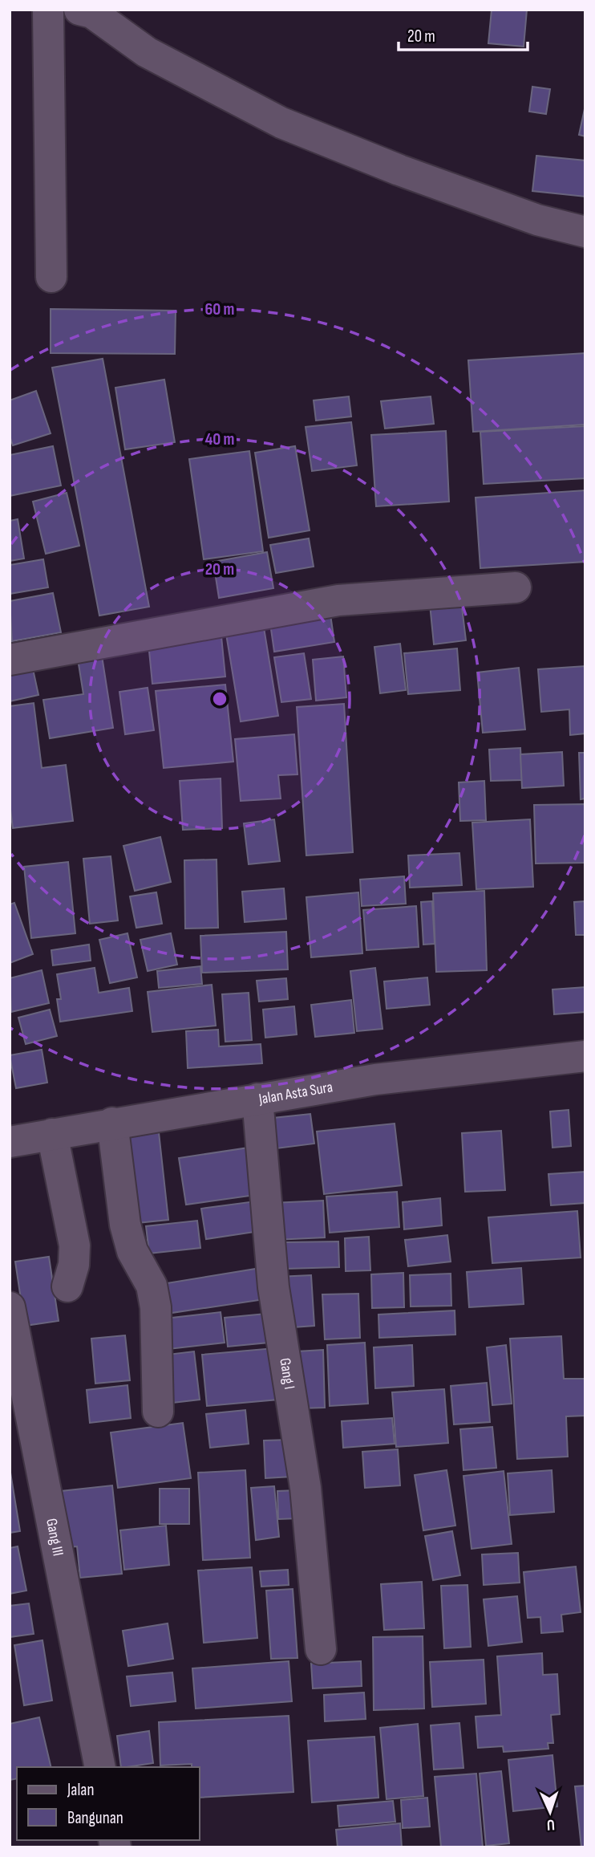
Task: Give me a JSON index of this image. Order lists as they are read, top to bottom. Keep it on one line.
{"streets":{"street":["Jalan Asta Sura","Gang I","Gang III"]},"crossings":[["Jalan Asta Sura","Gang I"]],"legend":["Jalan","Bangunan"],"scale_bar":"20 m","north":"bottom","rings":["60 m","40 m","20 m"]}
